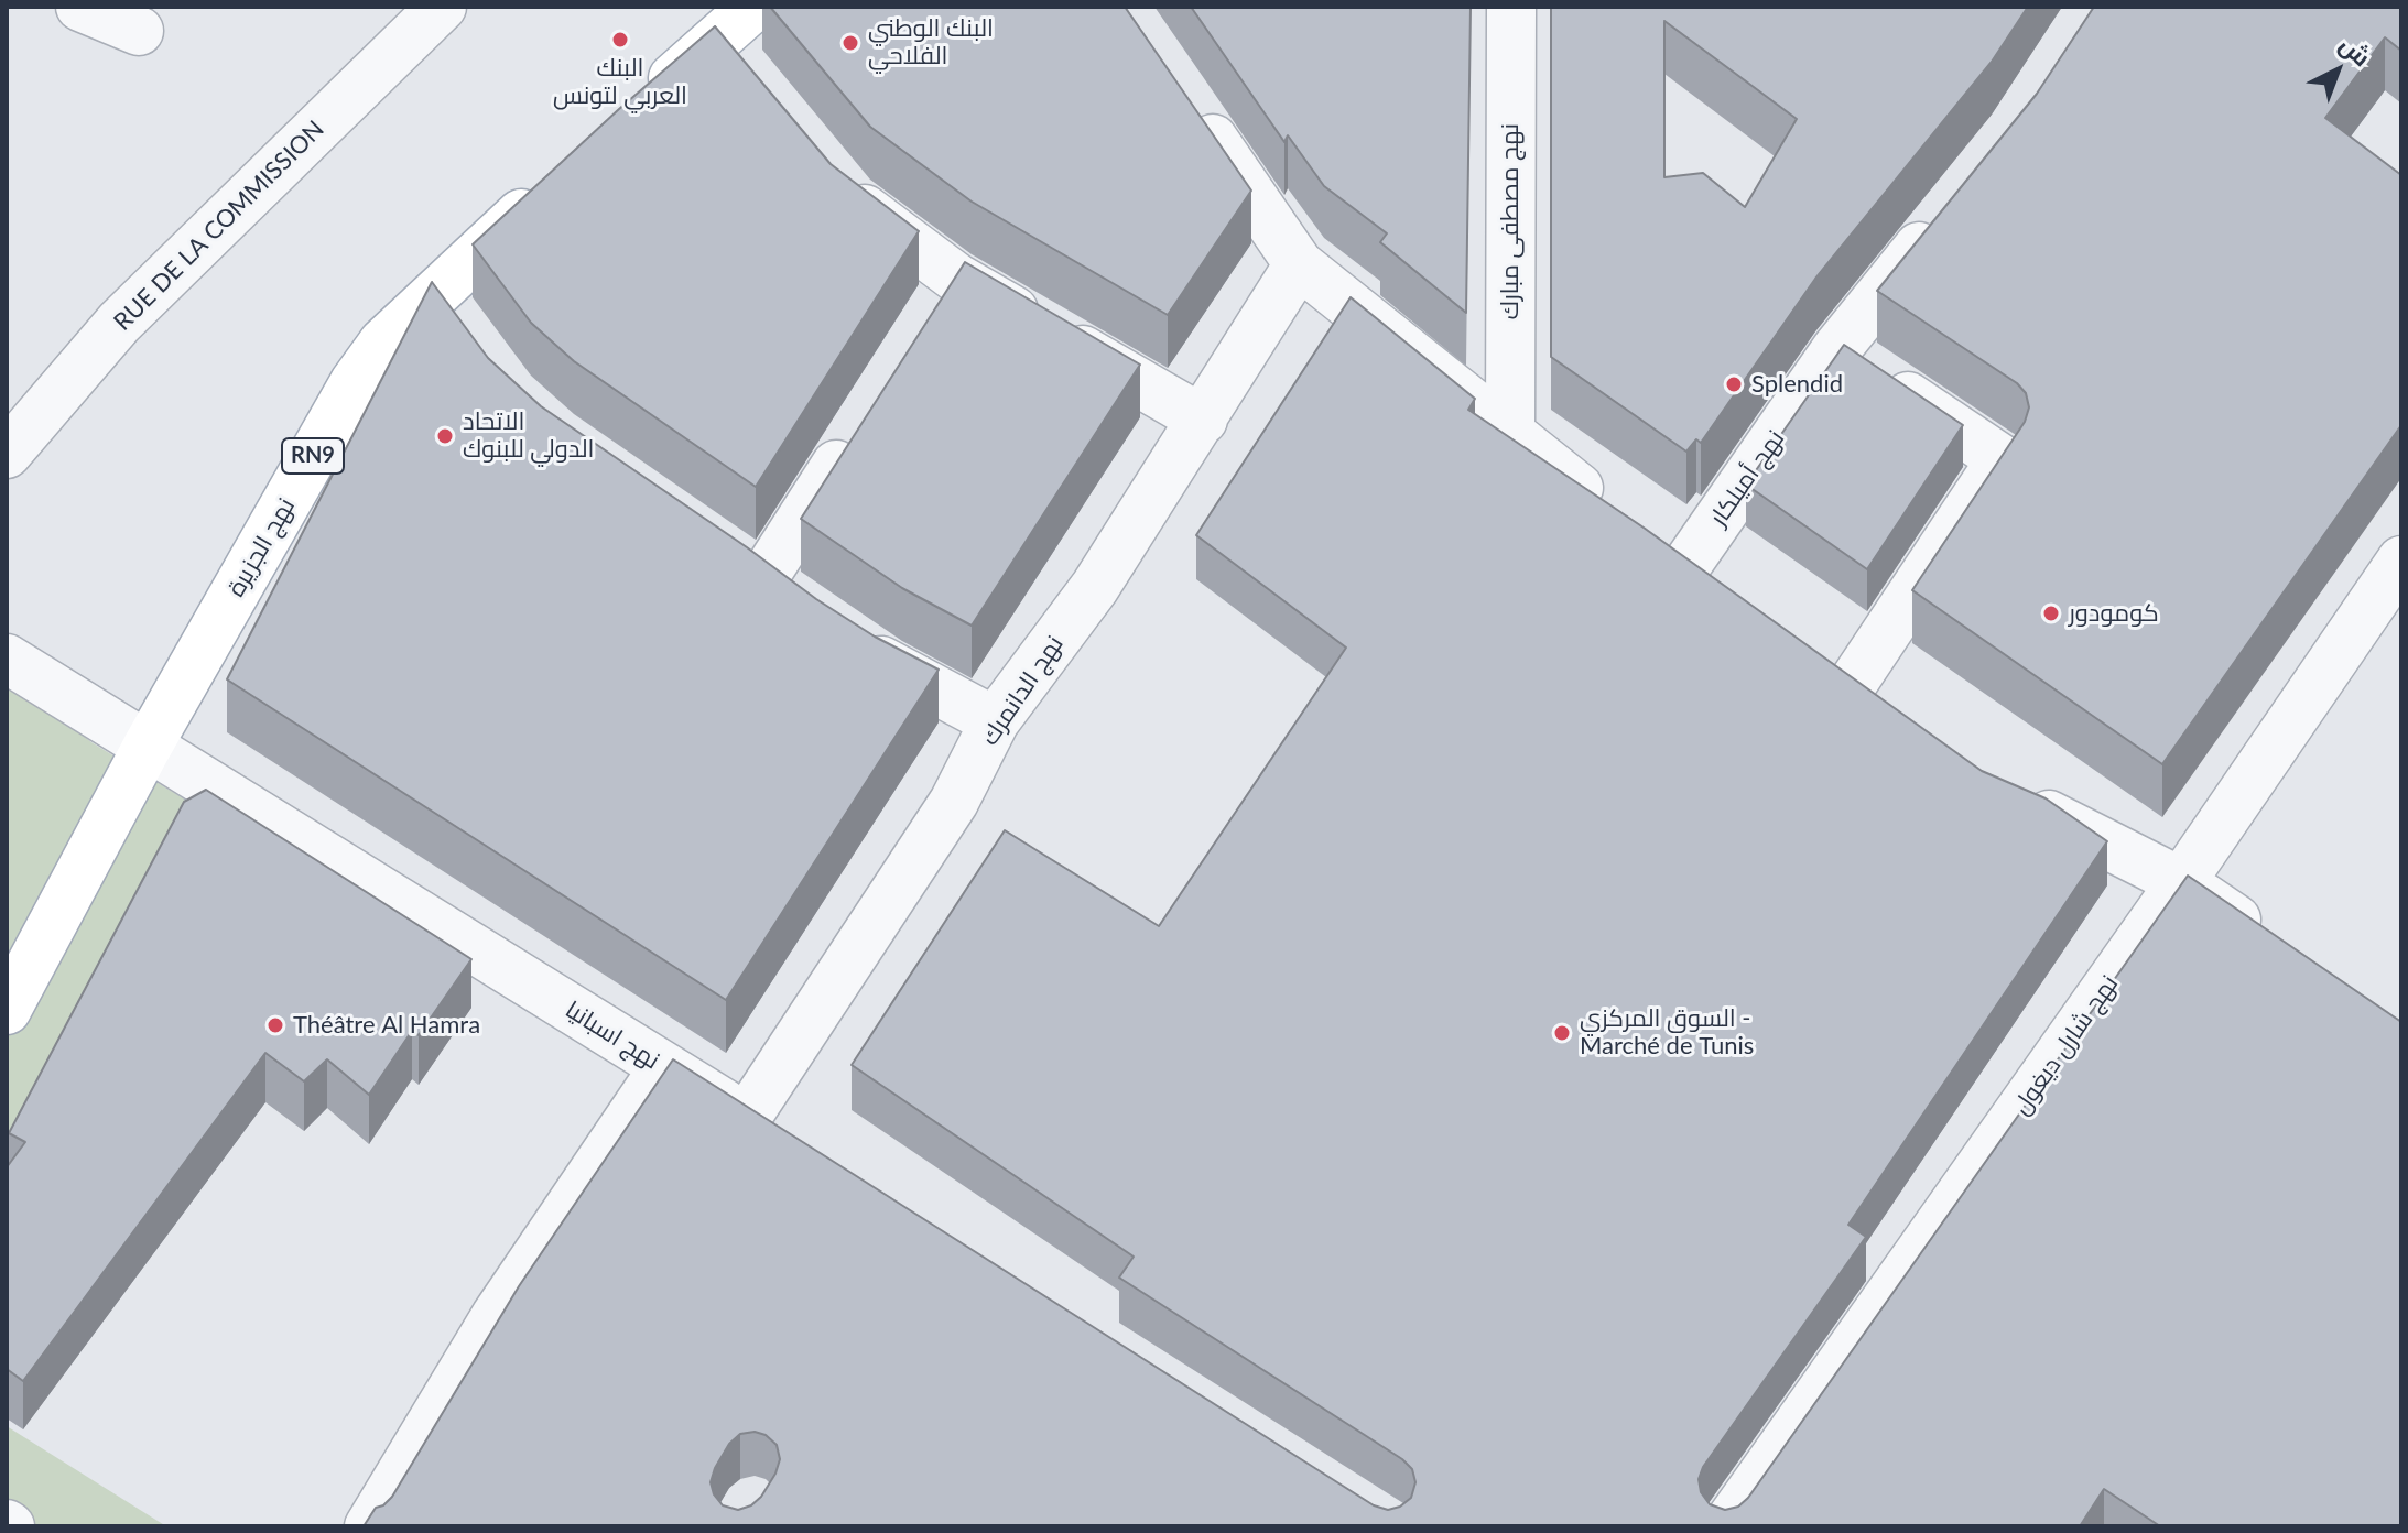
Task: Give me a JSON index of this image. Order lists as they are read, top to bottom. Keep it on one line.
{"streets":{"main road":["RN9","نهج الجزيرة"],"street":["نهج مصطفى مبارك","RUE DE LA COMMISSION","نهج أميلكار","نهج الدانمرك","نهج اسبانيا","نهج شارل ديغول"]},"crossings":[["نهج الجزيرة","نهج اسبانيا"],["نهج الدانمرك","نهج اسبانيا"]],"places":["البنك العربي لتونس","البنك الوطني الفلاحي","Splendid","الاتحاد الدولي للبنوك","كومودور","Théâtre Al Hamra","السوق المركزي - Marché de Tunis"],"north":"top right"}
